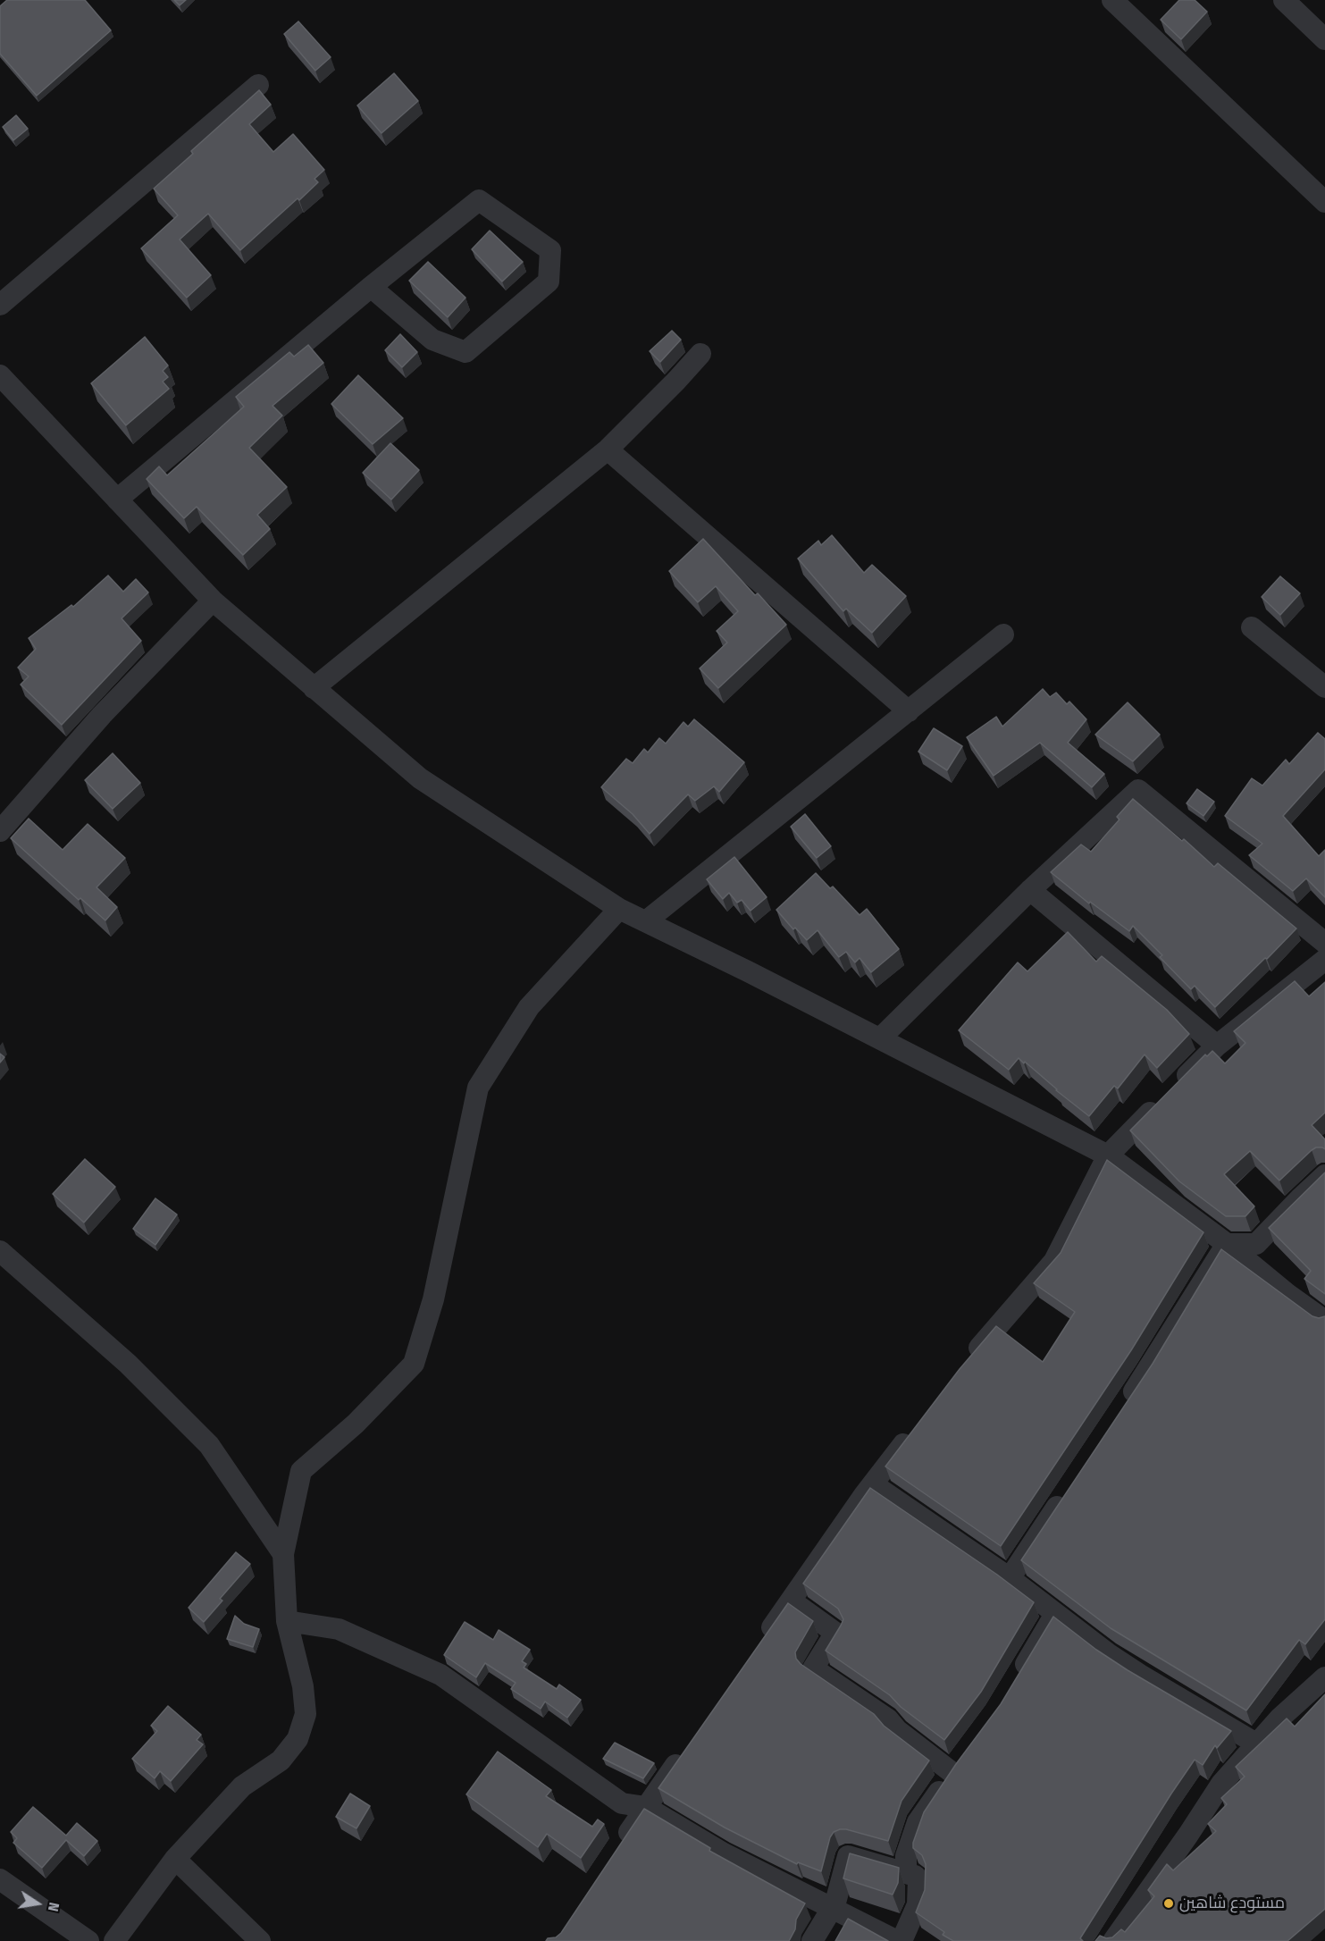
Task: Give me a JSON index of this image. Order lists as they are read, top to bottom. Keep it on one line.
{"places":["مستودع شاهين"],"north":"right"}
